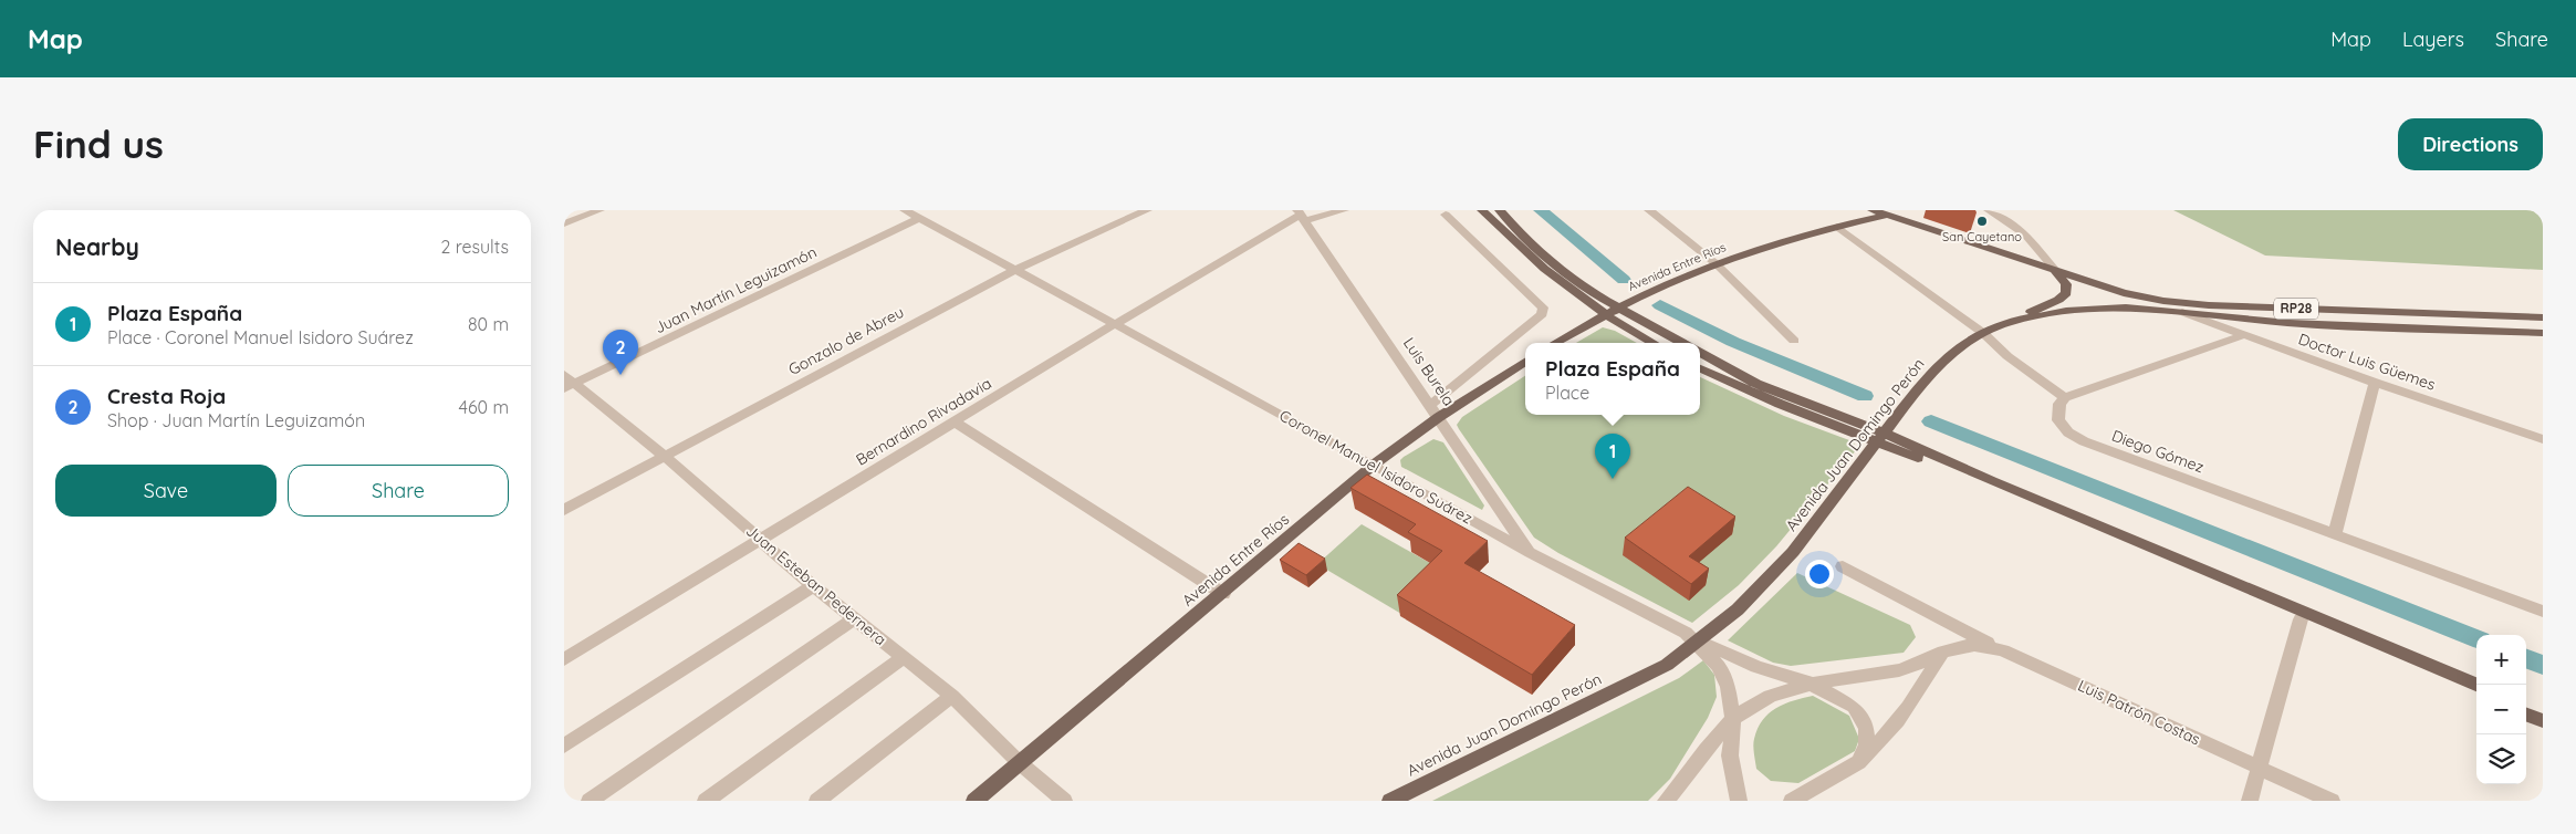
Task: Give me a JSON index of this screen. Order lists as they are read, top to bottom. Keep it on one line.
{"streets":{"main road":["Avenida Entre Ríos","RP28","Avenida Juan Domingo Perón"],"street":["Juan Martín Leguizamón","Gonzalo de Abreu","Doctor Luis Güemes","Luis Burela","Bernardino Rivadavia","Diego Gómez","Coronel Manuel Isidoro Suárez","Juan Esteban Pedernera","Luis Patrón Costas"]},"crossings":[["Avenida Entre Ríos","Luis Burela"],["Avenida Entre Ríos","Coronel Manuel Isidoro Suárez"],["Avenida Entre Ríos","Juan Esteban Pedernera"],["Juan Martín Leguizamón","Coronel Manuel Isidoro Suárez"],["Juan Martín Leguizamón","Juan Esteban Pedernera"],["Gonzalo de Abreu","Coronel Manuel Isidoro Suárez"],["Gonzalo de Abreu","Juan Esteban Pedernera"],["Doctor Luis Güemes","Avenida Juan Domingo Perón"],["Luis Burela","Bernardino Rivadavia"],["Luis Burela","Coronel Manuel Isidoro Suárez"],["Bernardino Rivadavia","Coronel Manuel Isidoro Suárez"],["Bernardino Rivadavia","Juan Esteban Pedernera"]],"places":["San Cayetano"],"page":{"header":"Map","nav":["Map","Layers","Share"],"buttons":["Directions",["Save","Share"]],"title":"Find us","heading":["Nearby","2 results"],"list":[{"mark":"1","name":"Plaza España","note":"Place · Coronel Manuel Isidoro Suárez","value":"80 m"},{"mark":"2","name":"Cresta Roja","note":"Shop · Juan Martín Leguizamón","value":"460 m"}],"pins":["2","1"],"popup":["Plaza España","Place"],"map_buttons":["+","−"]}}
